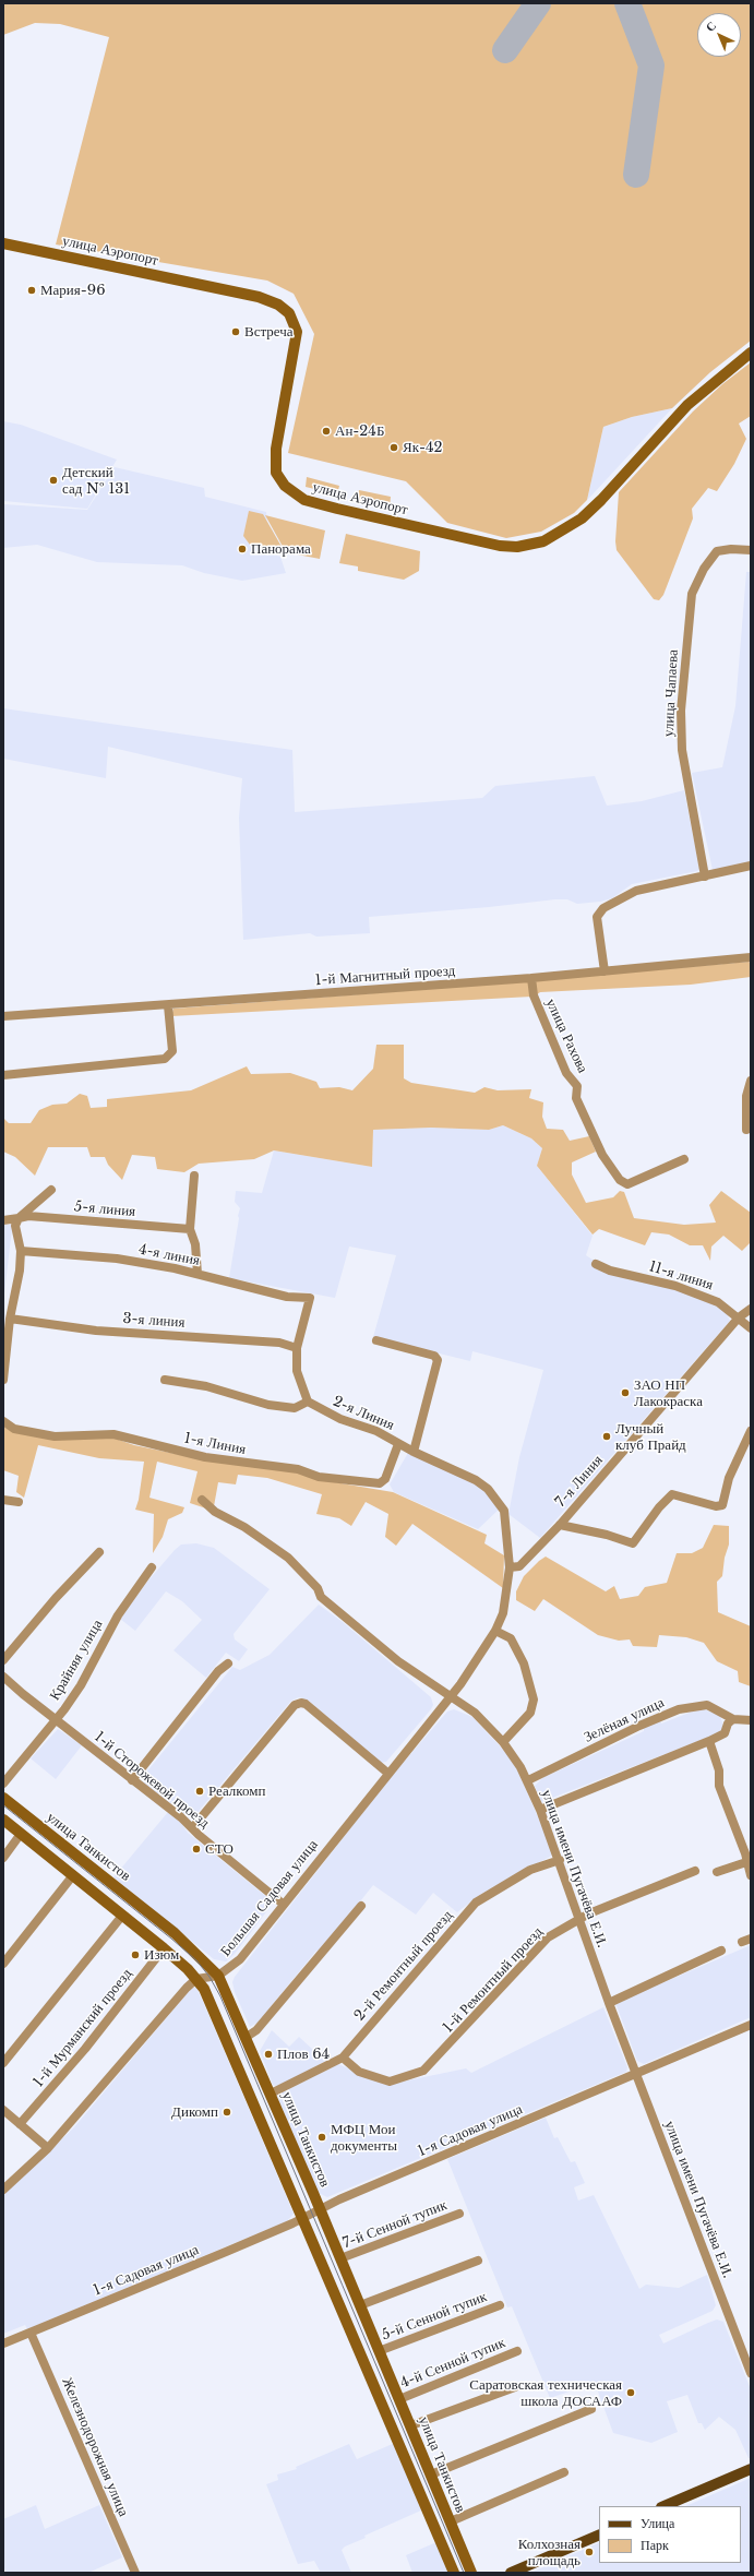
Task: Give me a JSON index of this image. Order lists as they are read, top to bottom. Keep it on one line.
{"streets":{"main road":["улица Аэропорт","улица Танкистов"],"street":["улица Чапаева","1-й Магнитный проезд","улица Рахова","5-я линия","4-я линия","11-я линия","3-я линия","2-я Линия","1-я Линия","7-я Линия","Крайняя улица","Зелёная улица","1-й Сторожевой проезд","улица имени Пугачёва Е.И.","Большая Садовая улица","2-й Ремонтный проезд","1-й Ремонтный проезд","1-й Мурманский проезд","1-я Садовая улица","7-й Сенной тупик","5-й Сенной тупик","4-й Сенной тупик","Железнодорожная улица"]},"crossings":[["1-й Магнитный проезд","улица Рахова"],["4-я линия","3-я линия"],["11-я линия","7-я Линия"],["2-я Линия","1-я Линия"],["2-я Линия","7-я Линия"],["2-я Линия","Большая Садовая улица"],["Крайняя улица","1-й Сторожевой проезд"],["Зелёная улица","улица имени Пугачёва Е.И."],["1-й Сторожевой проезд","Большая Садовая улица"],["улица Танкистов","Большая Садовая улица"],["улица Танкистов","2-й Ремонтный проезд"],["улица Танкистов","1-я Садовая улица"],["улица Танкистов","7-й Сенной тупик"],["улица Танкистов","5-й Сенной тупик"],["улица Танкистов","4-й Сенной тупик"],["улица имени Пугачёва Е.И.","Большая Садовая улица"],["улица имени Пугачёва Е.И.","2-й Ремонтный проезд"],["улица имени Пугачёва Е.И.","1-й Ремонтный проезд"],["улица имени Пугачёва Е.И.","1-я Садовая улица"],["2-й Ремонтный проезд","1-й Ремонтный проезд"],["1-я Садовая улица","Железнодорожная улица"]],"places":["Мария-96","Встреча","Ан-24Б","Як-42","Детский сад № 131","Панорама","ЗАО НП Лакокраска","Лучный клуб Прайд","Реалкомп","СТО","Изюм","Плов 64","Дикомп","МФЦ Мои документы","Саратовская техническая школа ДОСААФ","Колхозная площадь"],"legend":["Улица","Парк"],"north":"top left"}
